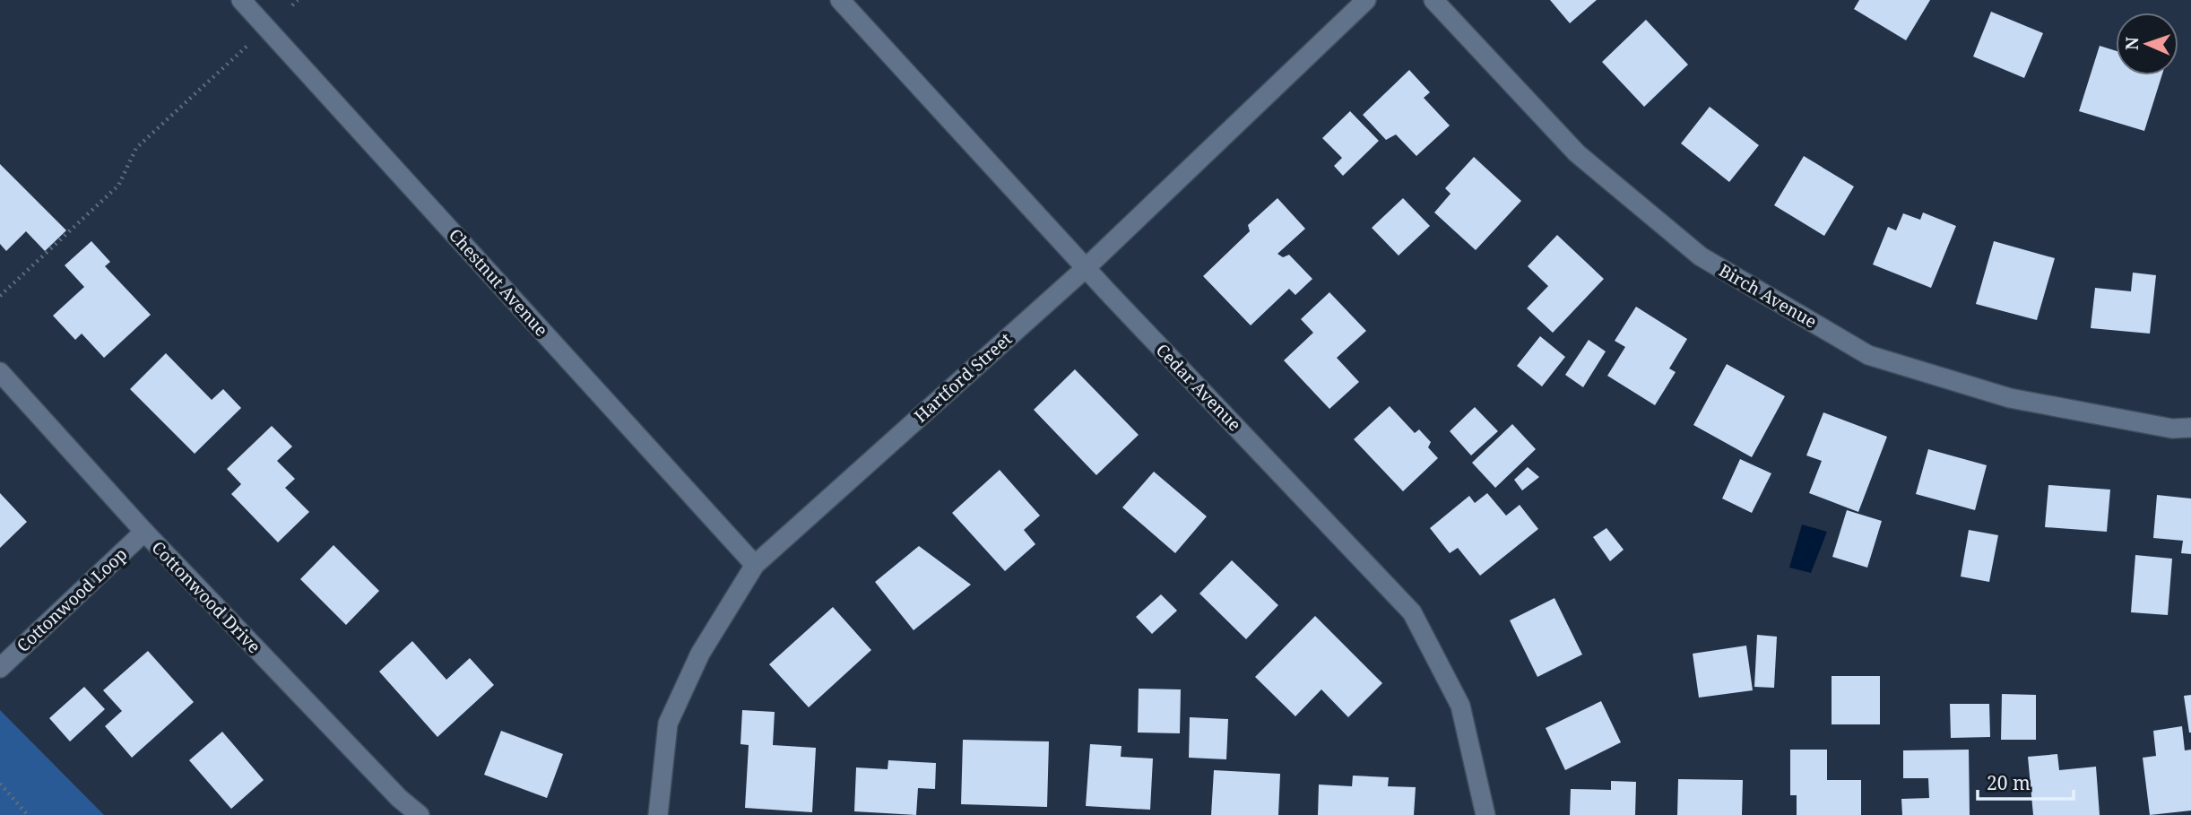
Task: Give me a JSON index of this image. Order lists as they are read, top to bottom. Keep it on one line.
{"streets":{"street":["Chestnut Avenue","Birch Avenue","Hartford Street","Cedar Avenue","Cottonwood Drive","Cottonwood Loop"]},"crossings":[["Chestnut Avenue","Hartford Street"],["Hartford Street","Cedar Avenue"],["Cottonwood Drive","Cottonwood Loop"]],"scale_bar":"20 m","north":"left"}
